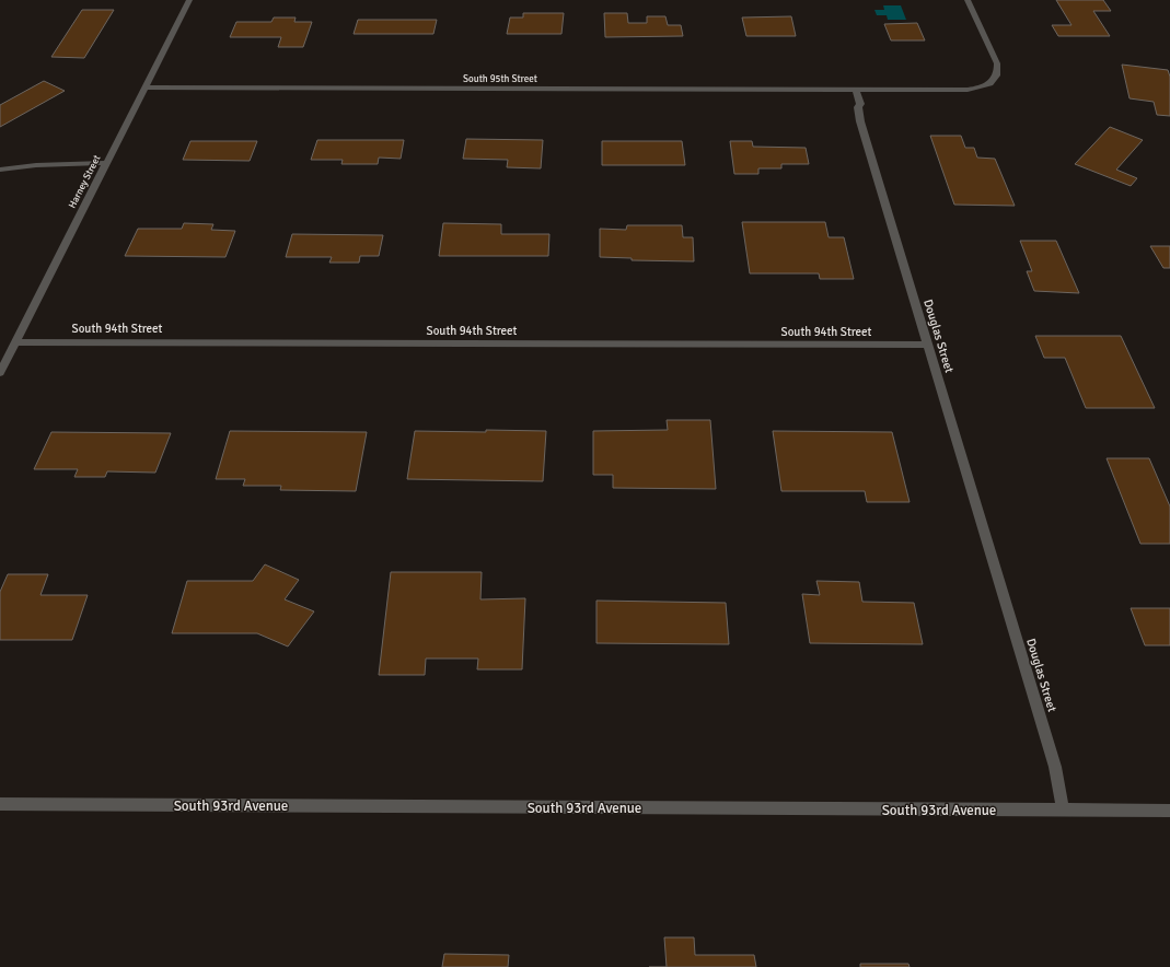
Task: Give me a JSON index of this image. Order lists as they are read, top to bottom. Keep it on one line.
{"streets":{"street":["South 95th Street","Harney Street","South 94th Street","Douglas Street","South 93rd Avenue"]},"crossings":[["South 95th Street","Harney Street"],["South 95th Street","Douglas Street"],["Harney Street","South 94th Street"],["South 94th Street","Douglas Street"],["Douglas Street","South 93rd Avenue"]]}
